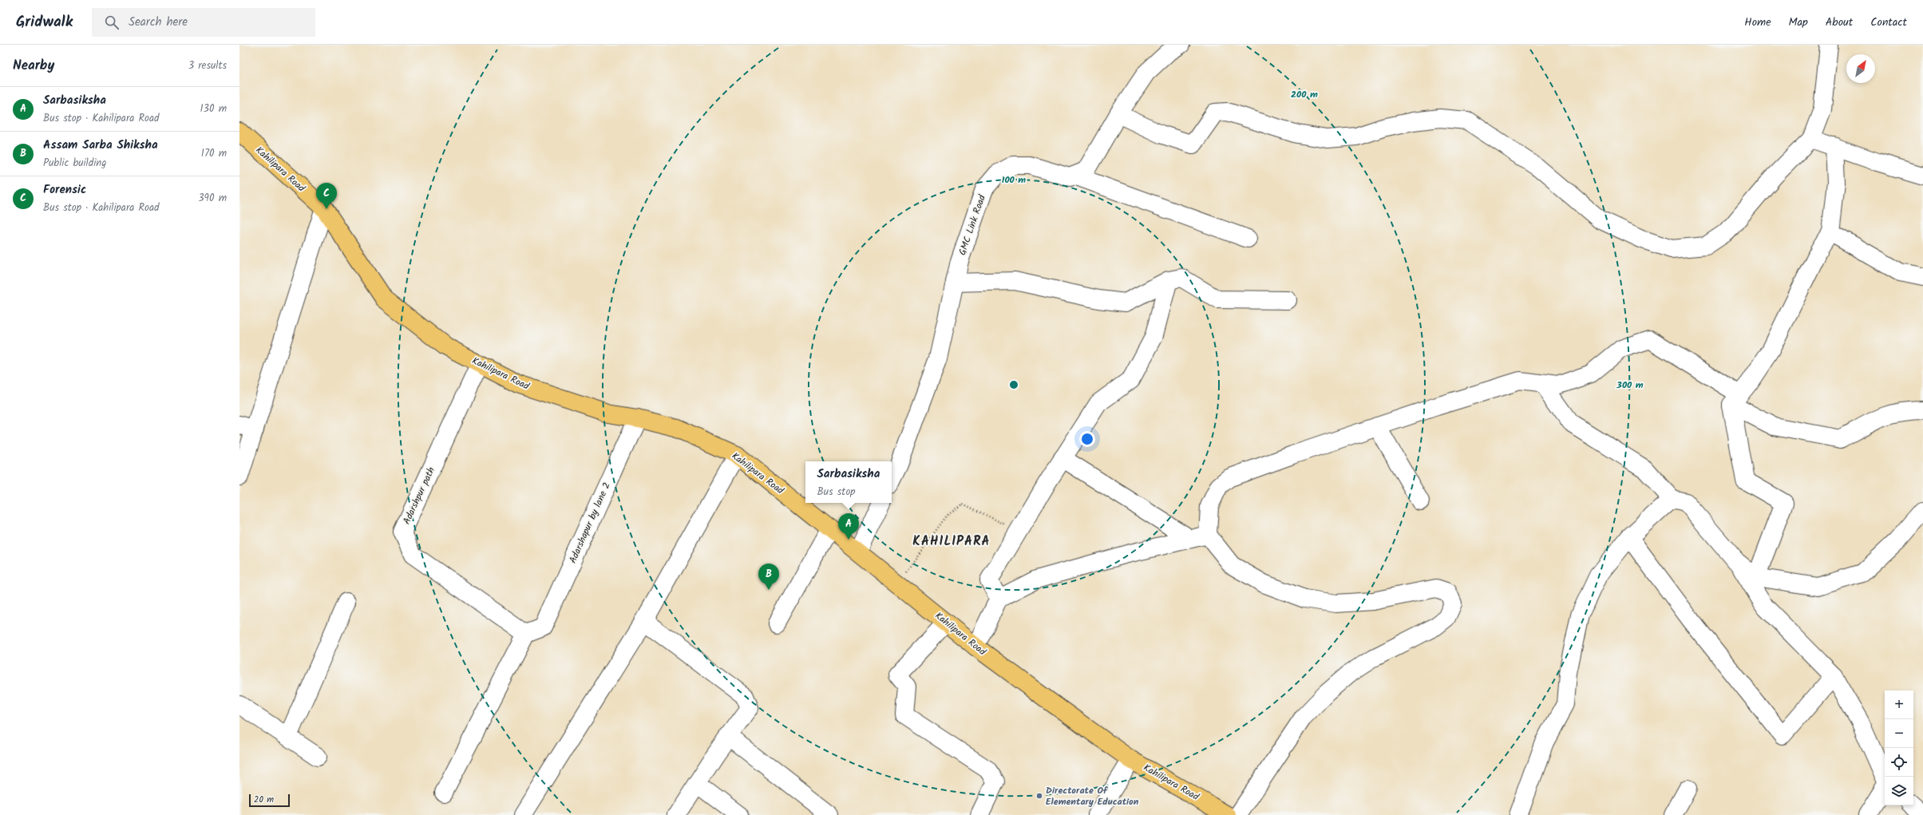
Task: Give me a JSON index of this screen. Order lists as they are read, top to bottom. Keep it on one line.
{"streets":{"main road":["Kahilipara Road"],"street":["GMC Link Road","Adarshpur path","Adarshapur by lane 2"]},"crossings":[["Kahilipara Road","Adarshpur path"],["Kahilipara Road","Adarshapur by lane 2"],["Adarshpur path","Adarshapur by lane 2"]],"districts":["KAHILIPARA"],"places":["Directorate Of Elementary Education"],"scale_bar":"20 m","north":"top right","page":{"header":"Gridwalk","search":"Search here","nav":["Home","Map","About","Contact"],"heading":["Nearby","3 results"],"list":[{"mark":"A","name":"Sarbasiksha","note":"Bus stop · Kahilipara Road","value":"130 m"},{"mark":"B","name":"Assam Sarba Shiksha","note":"Public building","value":"170 m"},{"mark":"C","name":"Forensic","note":"Bus stop · Kahilipara Road","value":"390 m"}],"pins":["C","A","B"],"popup":["Sarbasiksha","Bus stop"],"map_buttons":["+","−"],"scale":"20 m"},"rings":["200 m","100 m","300 m"]}
